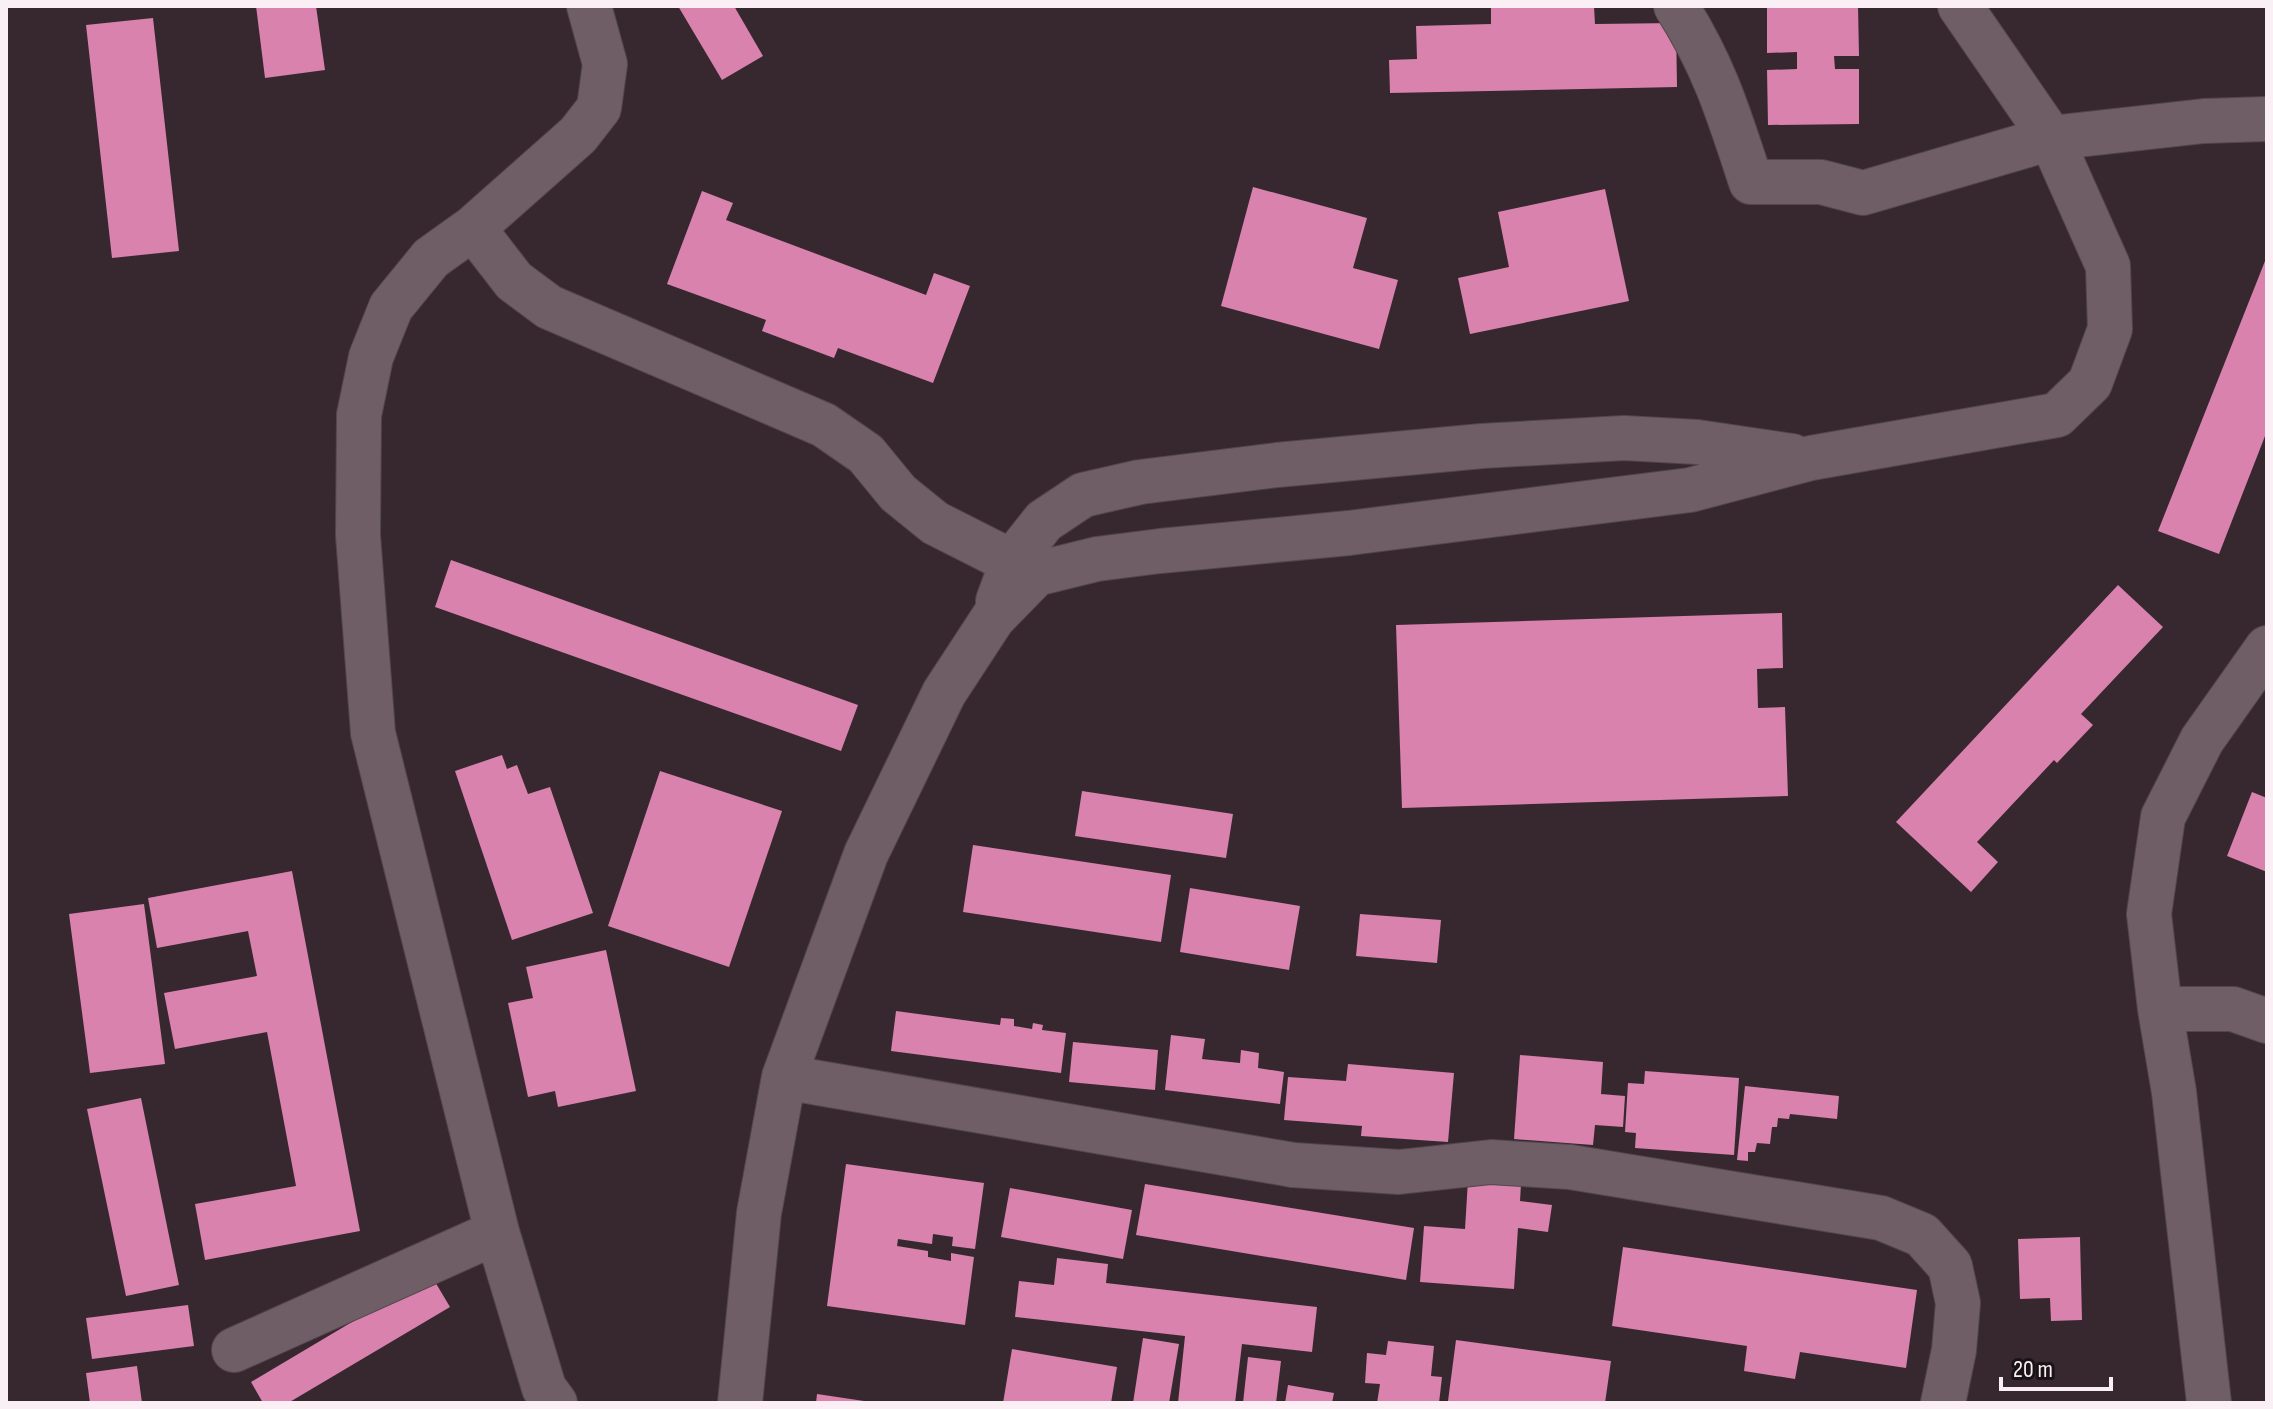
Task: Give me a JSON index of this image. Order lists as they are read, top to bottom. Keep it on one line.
{"scale_bar":"20 m"}
